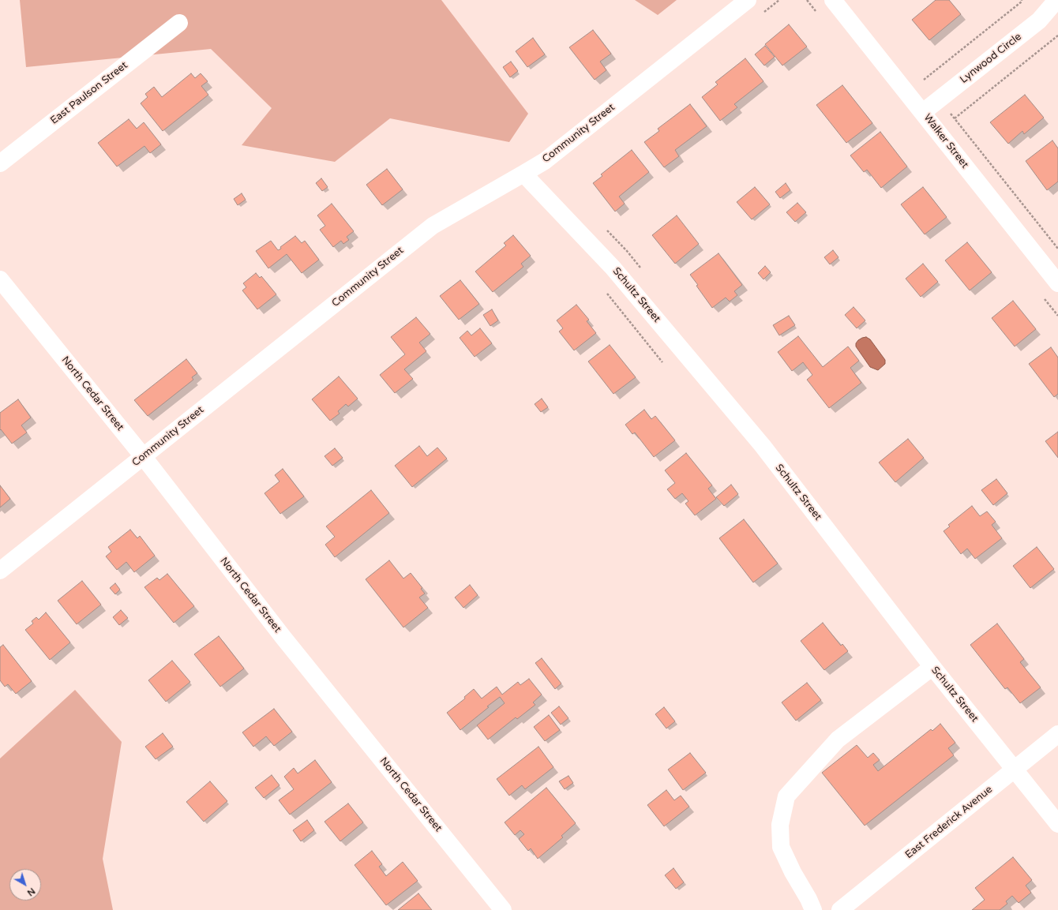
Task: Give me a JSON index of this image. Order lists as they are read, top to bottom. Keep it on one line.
{"streets":{"street":["Lynwood Circle","East Paulson Street","Community Street","Walker Street","Schultz Street","North Cedar Street","East Frederick Avenue"]},"crossings":[["Lynwood Circle","Walker Street"],["Community Street","Schultz Street"],["Community Street","North Cedar Street"],["Schultz Street","East Frederick Avenue"]],"north":"bottom right"}
